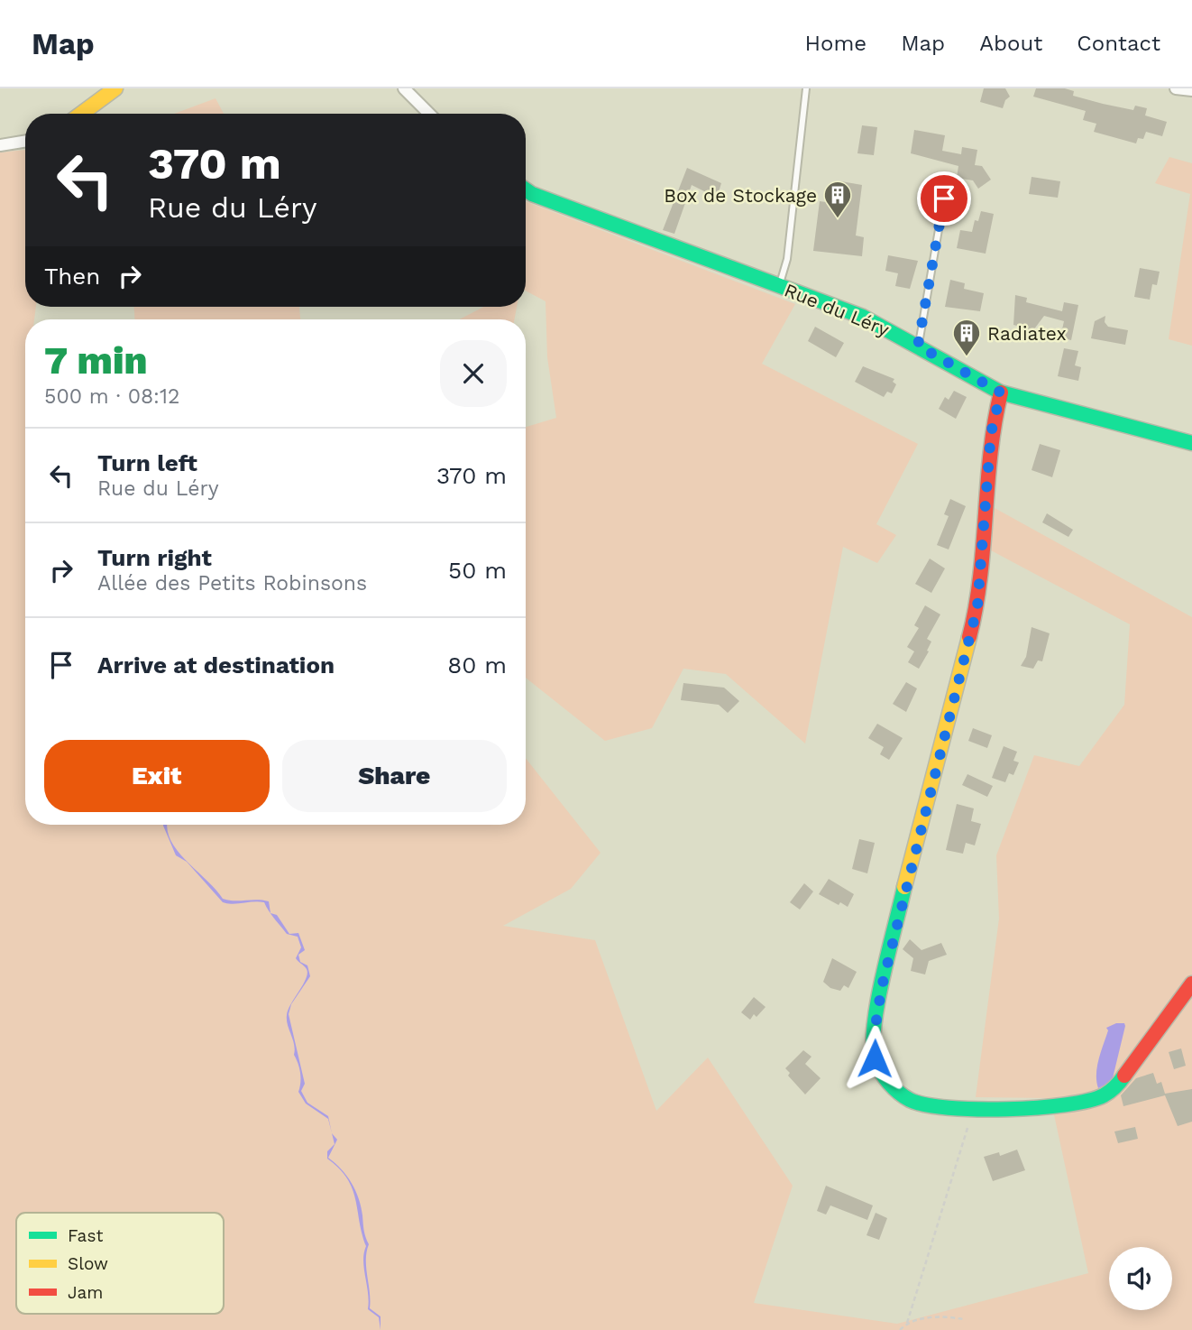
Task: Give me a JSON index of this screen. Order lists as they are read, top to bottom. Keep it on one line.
{"streets":{"street":["Rue du Léry"]},"places":{"building":["Box de Stockage","Radiatex"]},"legend":["Fast","Slow","Jam"],"page":{"header":"Map","nav":["Home","Map","About","Contact"],"turn":["370 m","Rue du Léry"],"then":"Then","heading":["7 min","500 m · 08:12"],"list":[{"name":"Turn left","note":"Rue du Léry","value":"370 m"},{"name":"Turn right","note":"Allée des Petits Robinsons","value":"50 m"},{"name":"Arrive at destination","value":"80 m"}],"buttons":["Exit","Share"]}}
